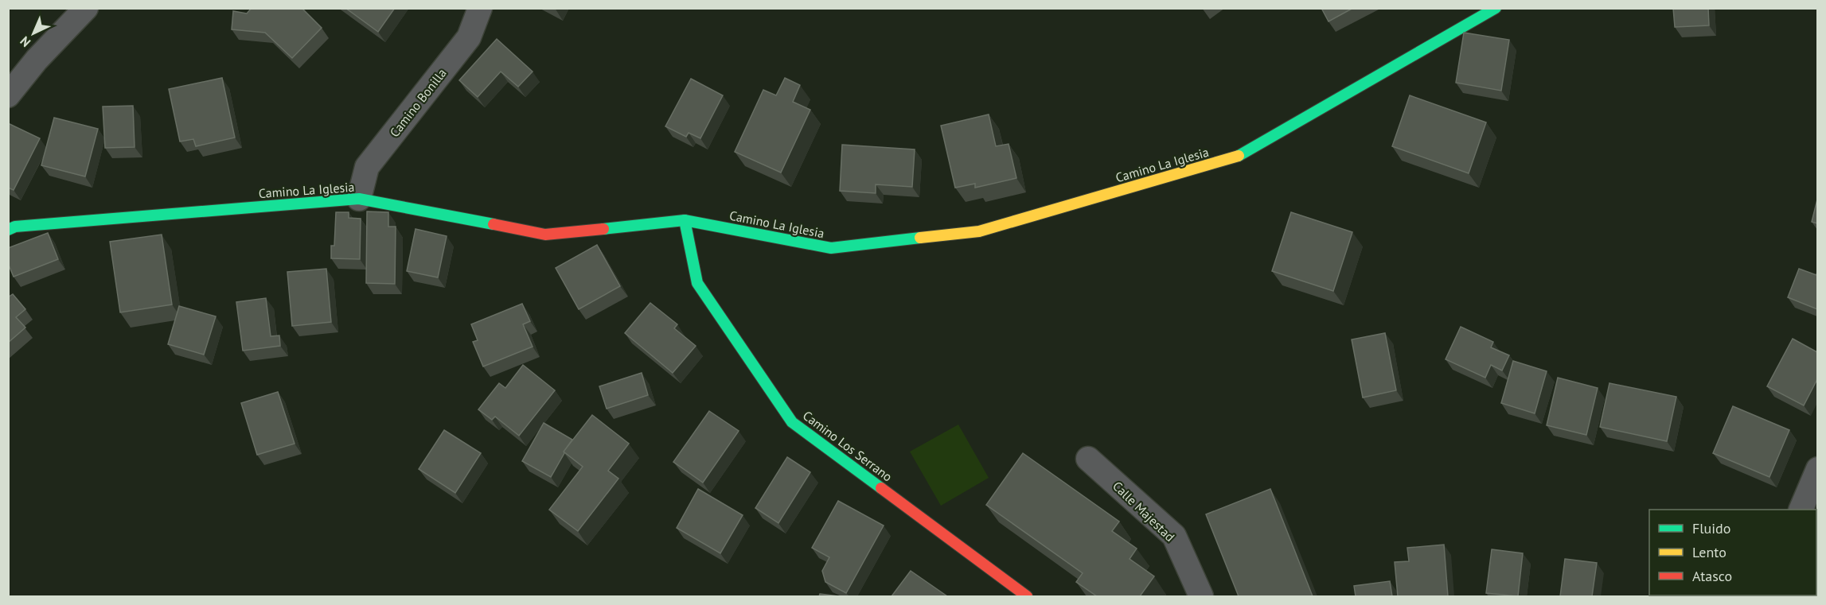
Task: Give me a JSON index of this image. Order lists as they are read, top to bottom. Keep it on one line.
{"streets":{"street":["Camino Bonilla","Camino La Iglesia","Camino Los Serrano","Calle Majestad"]},"crossings":[["Camino Bonilla","Camino La Iglesia"],["Camino La Iglesia","Camino Los Serrano"]],"legend":["Fluido","Lento","Atasco"],"north":"bottom left"}
